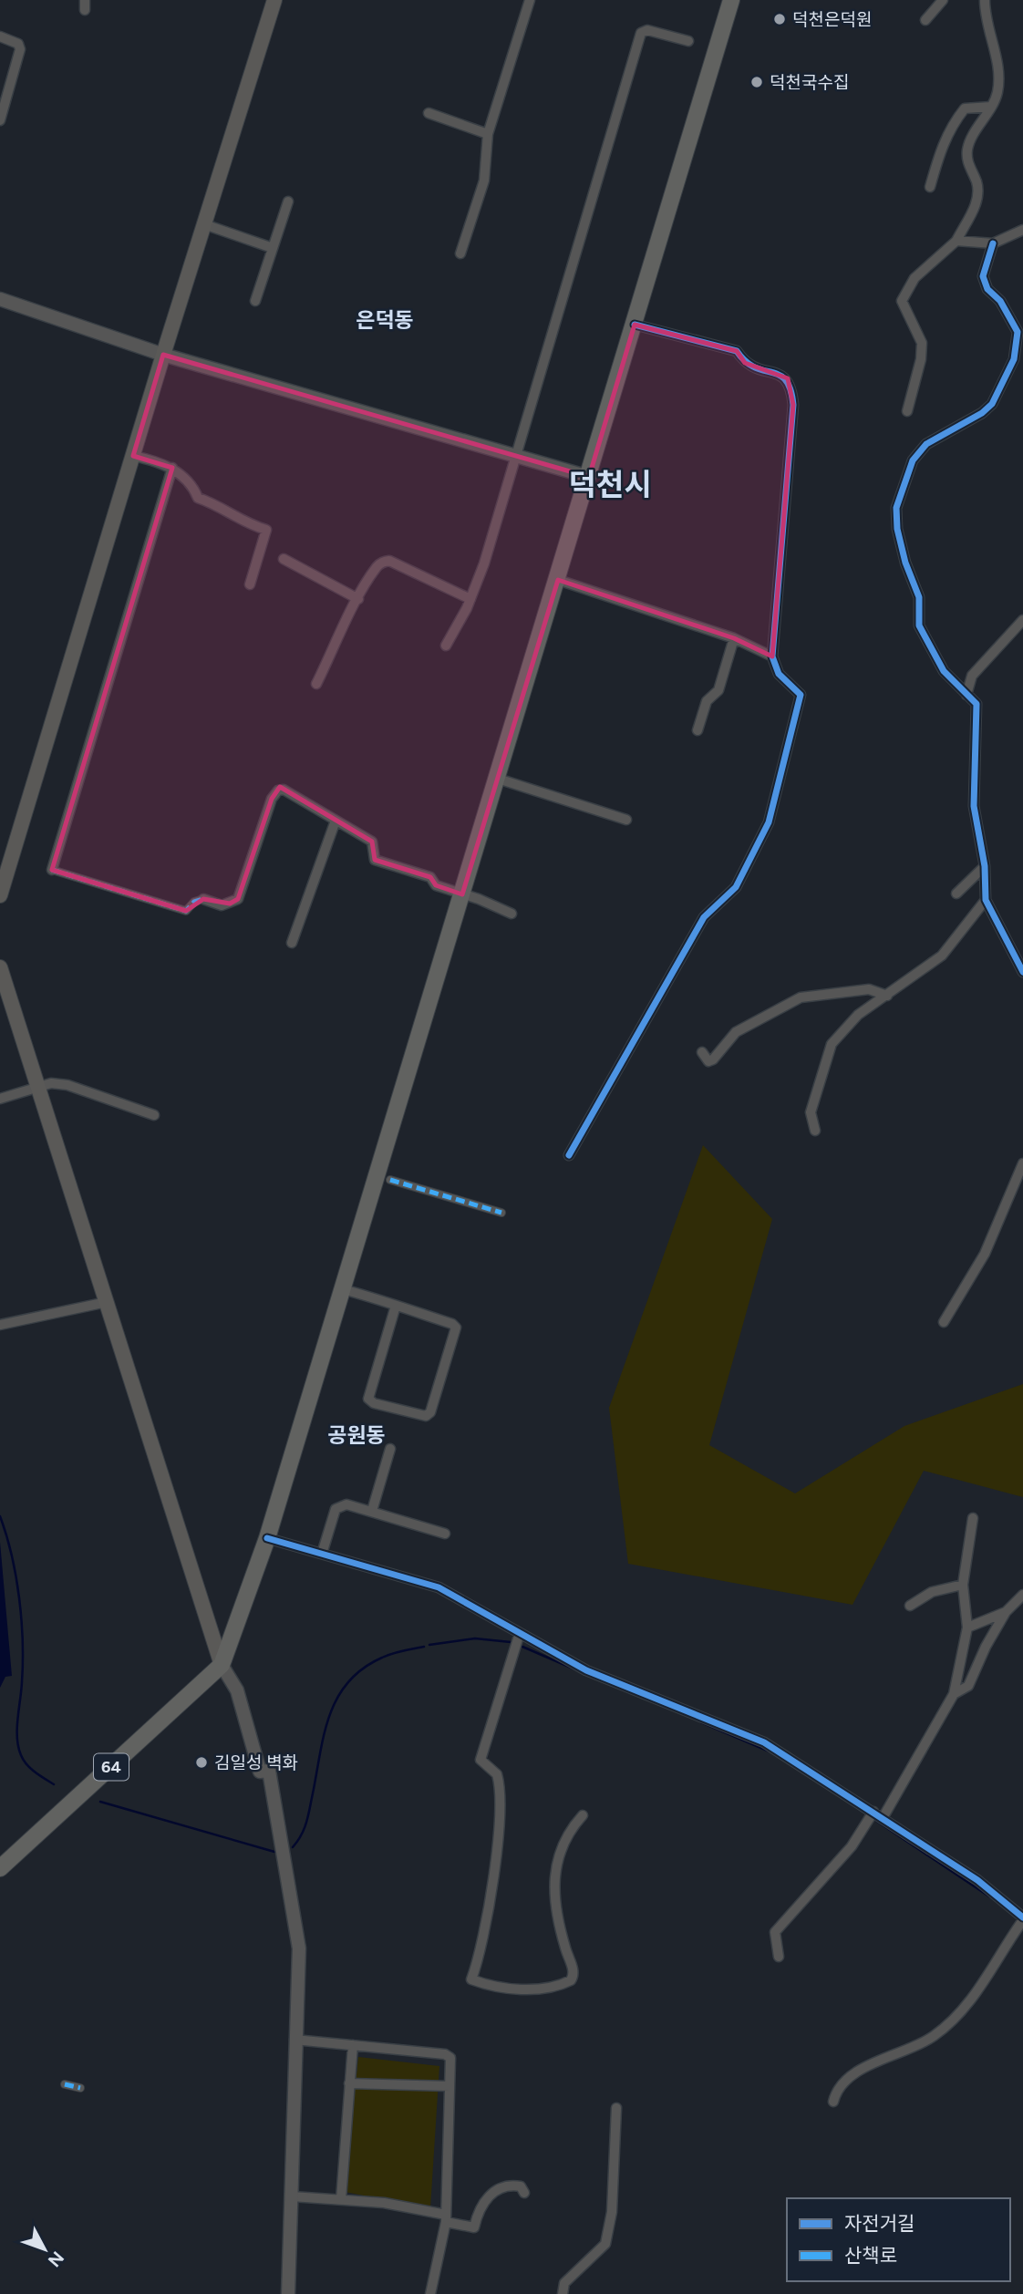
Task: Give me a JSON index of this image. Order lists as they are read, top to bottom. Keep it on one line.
{"streets":{"main road":["64"]},"districts":["은덕동","덕천시","공원동"],"places":["덕천은덕원","덕천국수집","김일성 벽화"],"legend":["자전거길","산책로"],"north":"bottom right"}
